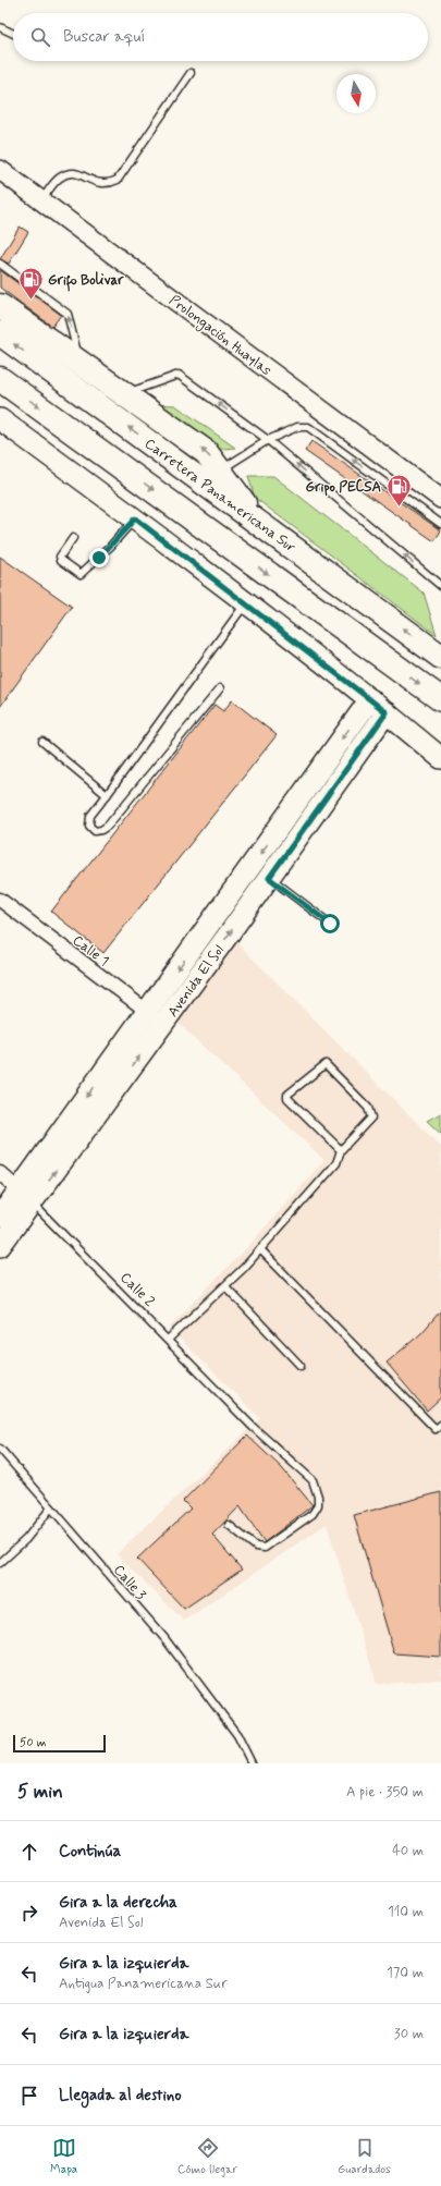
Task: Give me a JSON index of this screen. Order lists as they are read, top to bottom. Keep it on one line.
{"streets":{"highway":["Carretera Panamericana Sur"],"main road":["Avenida El Sol"],"street":["Prolongación Huaylas","Calle 1","Calle 2"],"lane":["Calle 3"]},"crossings":[["Calle 1","Avenida El Sol"],["Avenida El Sol","Calle 2"]],"places":{"fuel station":["Grifo Bolivar","Gripo PECSA"]},"scale_bar":"50 m","north":"bottom","page":{"search":"Buscar aquí","scale":"50 m","heading":["5 min","A pie · 350 m"],"list":[["Continúa","40 m"],["Gira a la derecha","Avenida El Sol","110 m"],["Gira a la izquierda","Antigua Panamericana Sur","170 m"],["Gira a la izquierda","30 m"],"Llegada al destino"],"nav":["Mapa","Cómo llegar","Guardados"]}}
